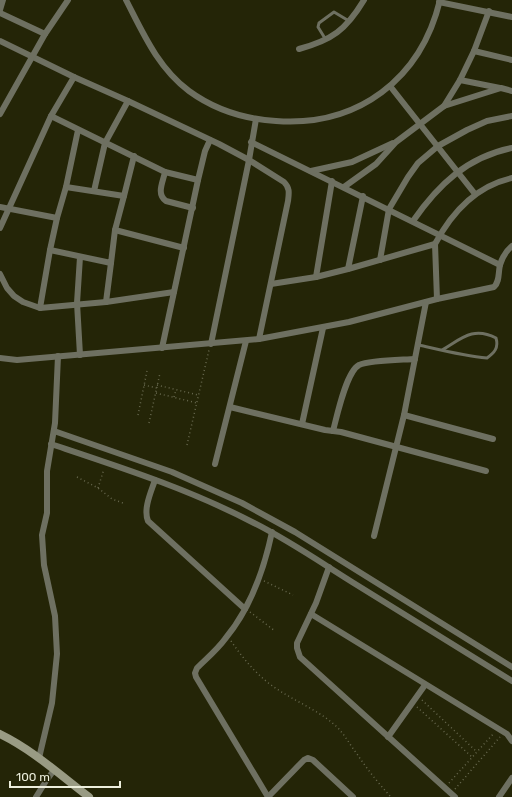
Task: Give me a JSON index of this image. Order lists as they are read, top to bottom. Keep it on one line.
{"scale_bar":"100 m"}
